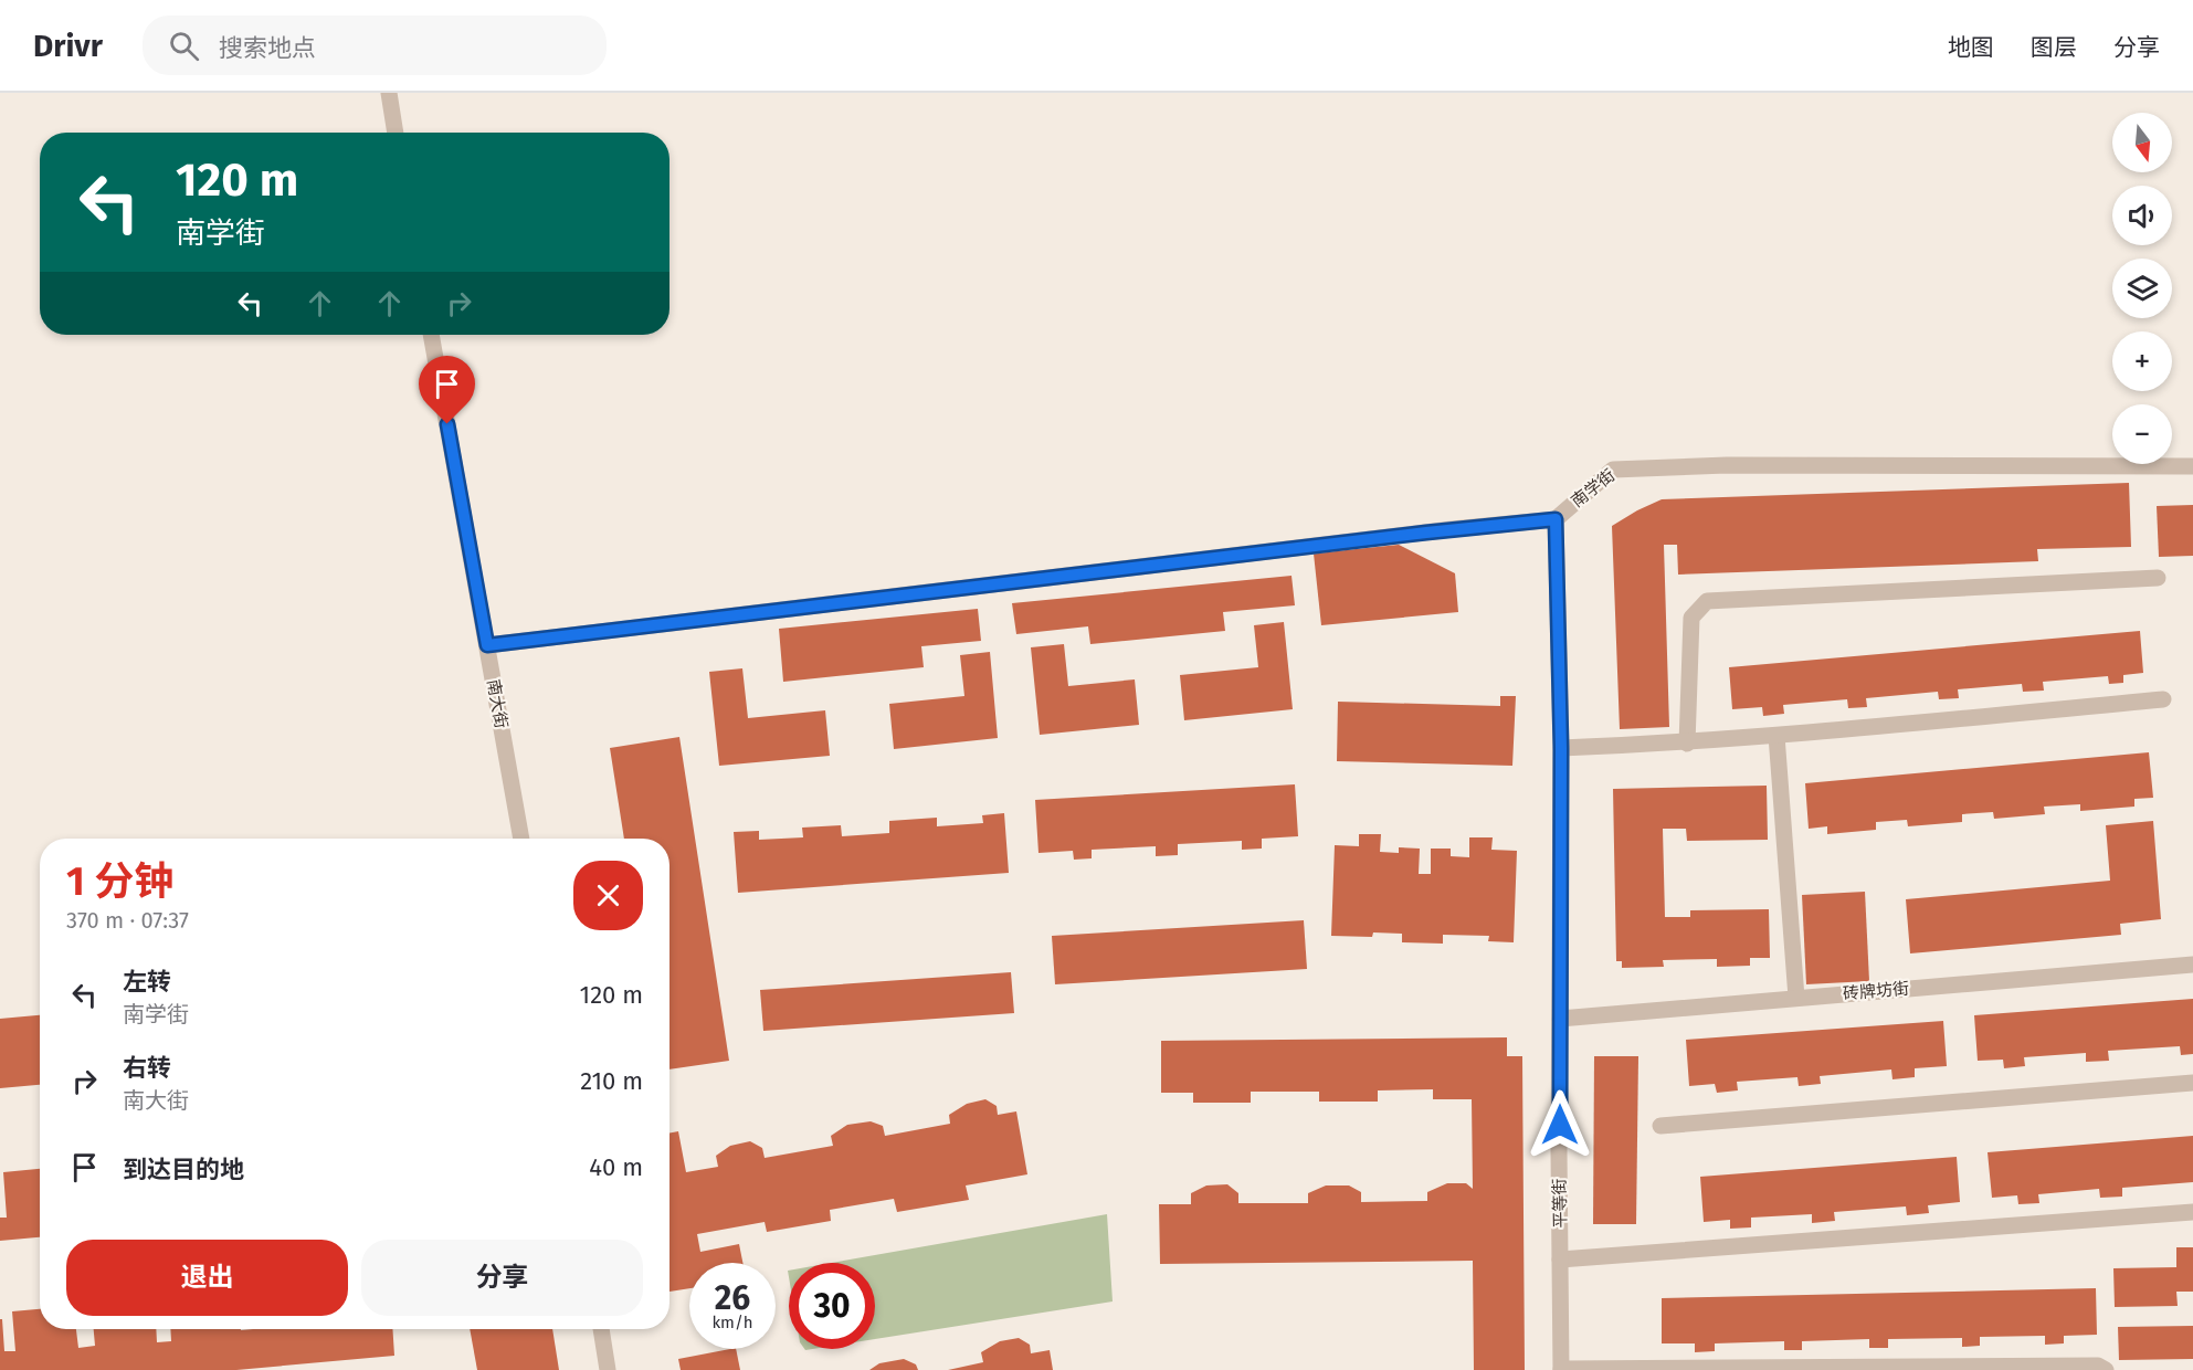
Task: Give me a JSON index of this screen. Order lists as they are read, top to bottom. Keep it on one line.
{"streets":{"street":["南学街","南大街","砖牌坊街","平等街"]},"crossings":[["南学街","南大街"],["南学街","平等街"],["砖牌坊街","平等街"]],"north":"bottom","page":{"header":"Drivr","search":"搜索地点","nav":["地图","图层","分享"],"map_buttons":["+","−"],"turn":["120 m","南学街"],"heading":["1 分钟","370 m · 07:37"],"list":[{"name":"左转","note":"南学街","value":"120 m"},{"name":"右转","note":"南大街","value":"210 m"},{"name":"到达目的地","value":"40 m"}],"buttons":["退出","分享"],"speed":"26 km/h","limit":"30"}}
